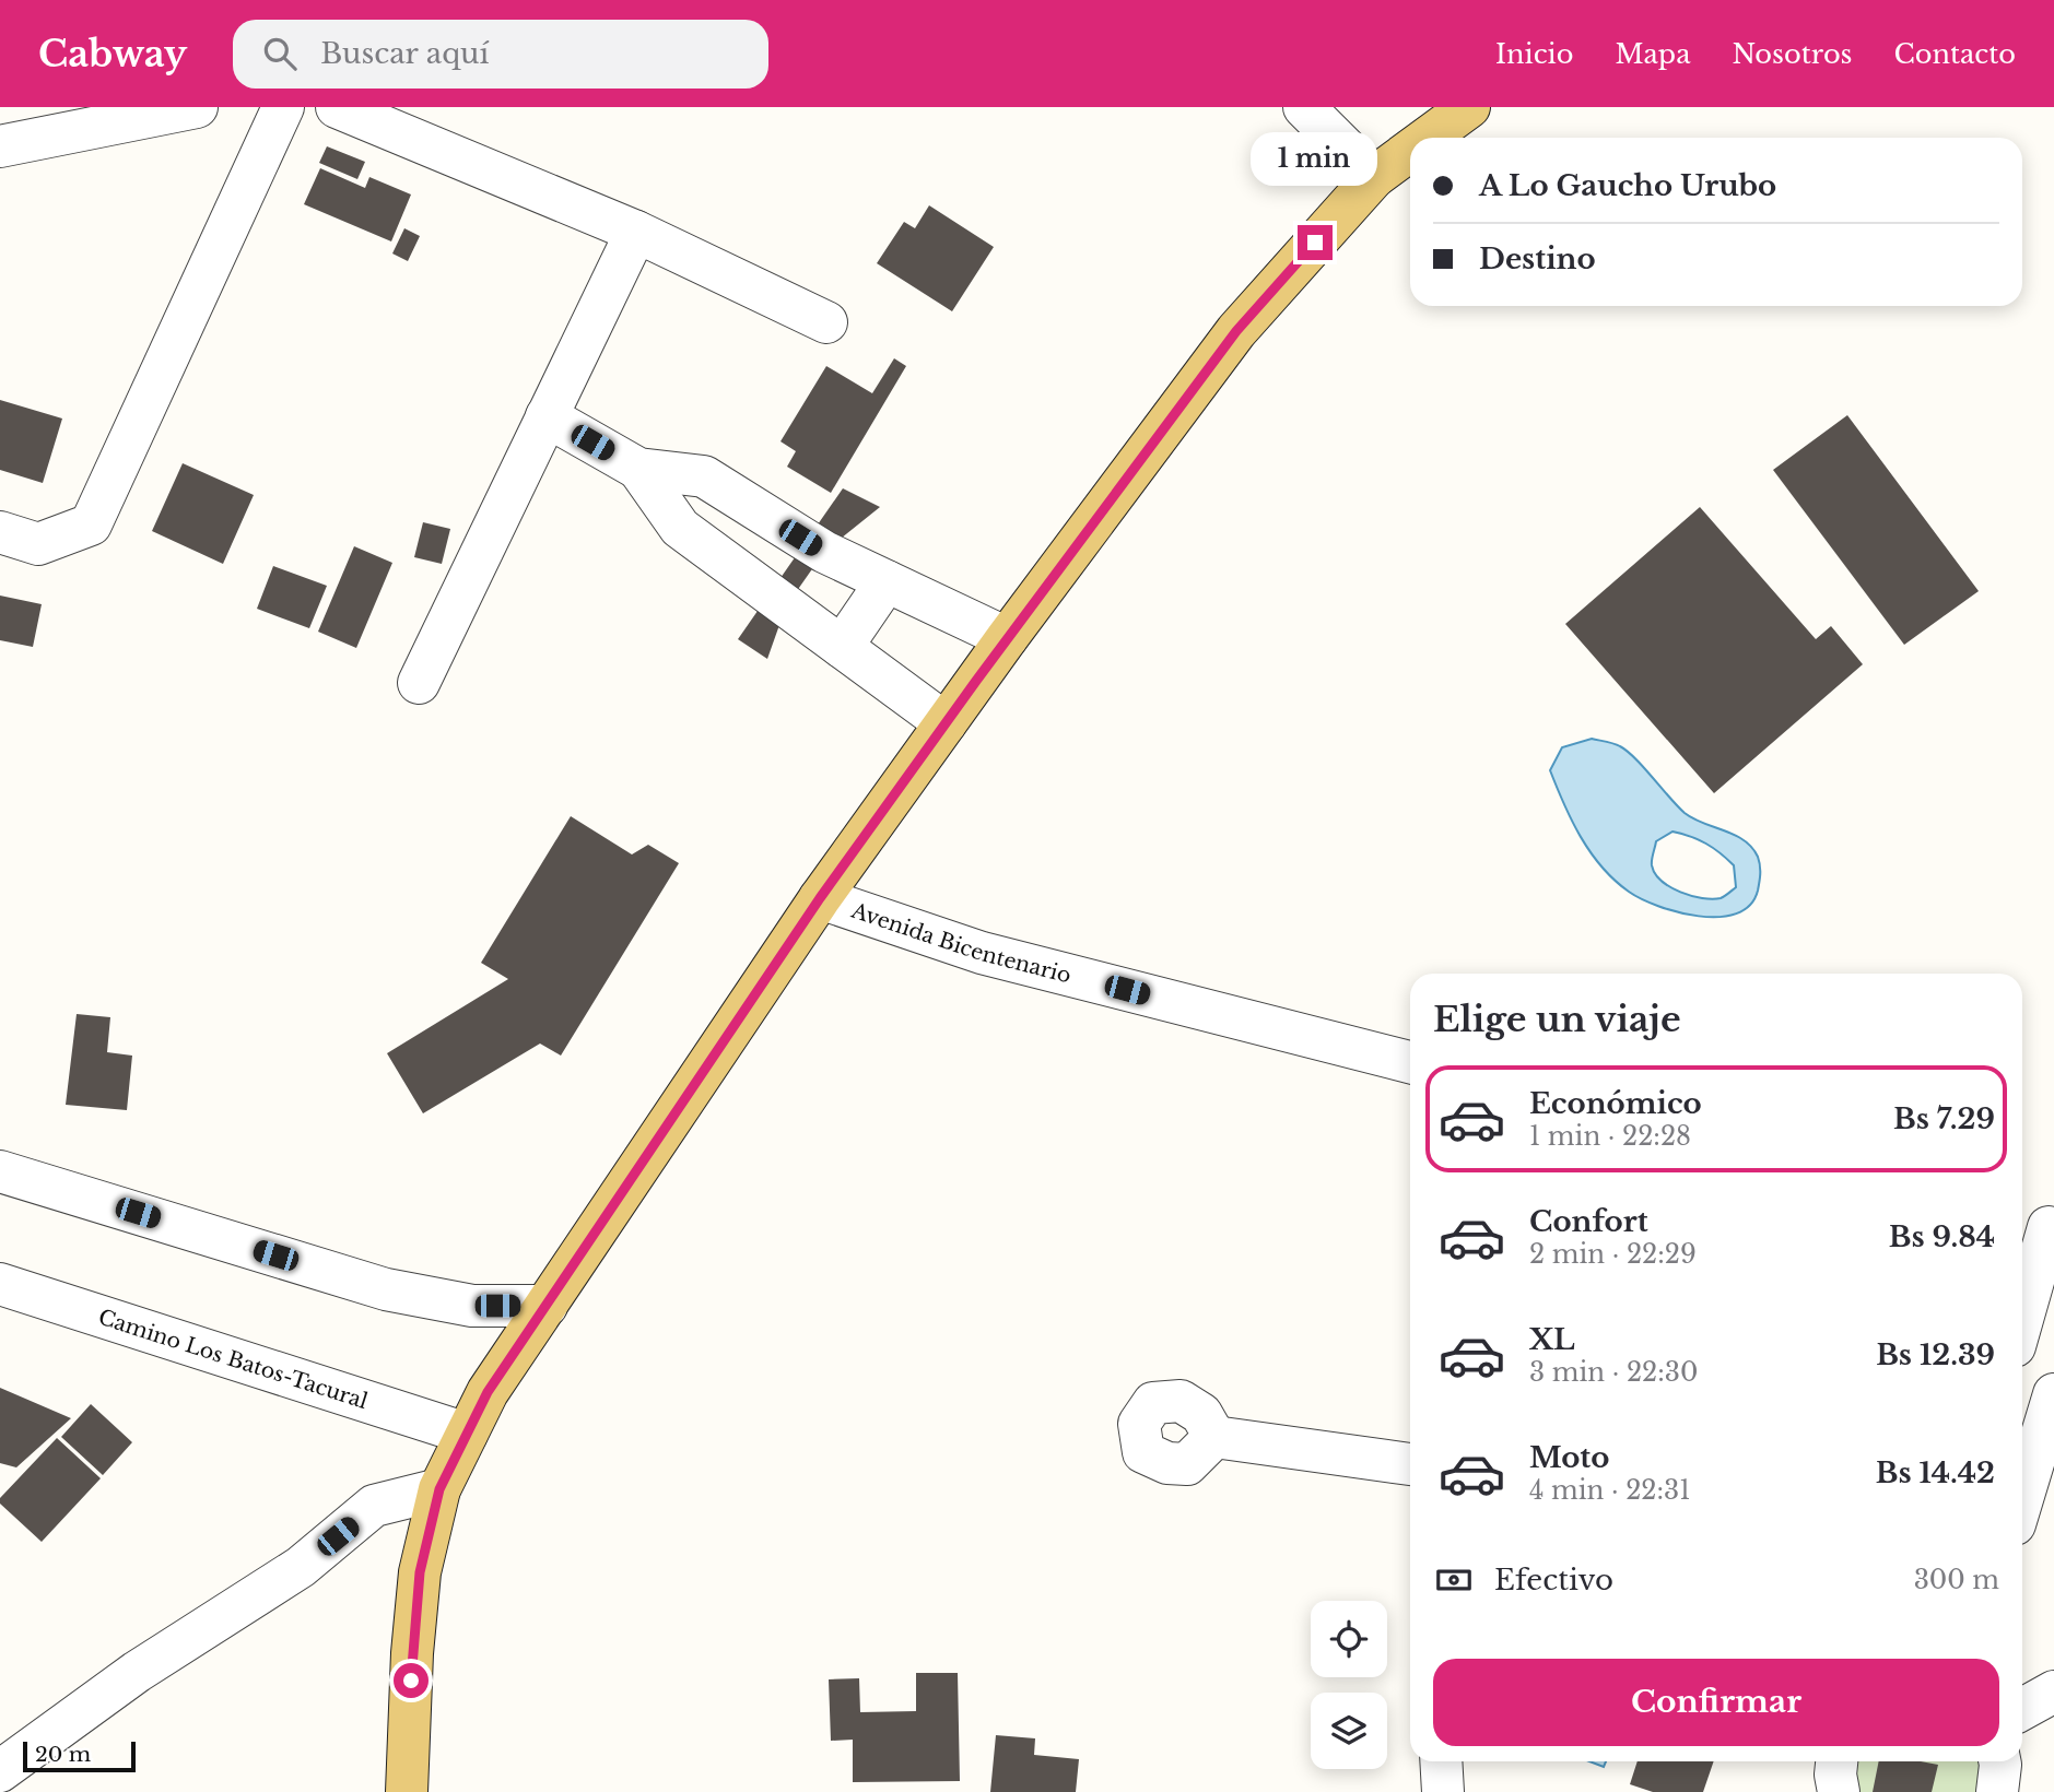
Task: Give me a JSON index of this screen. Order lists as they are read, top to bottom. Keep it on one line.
{"streets":{"street":["Avenida Bicentenario","Camino Los Batos-Tacural"]},"scale_bar":"20 m","page":{"header":"Cabway","search":"Buscar aquí","nav":["Inicio","Mapa","Nosotros","Contacto"],"bubble":"1 min","banner":["A Lo Gaucho Urubo","Destino"],"heading":"Elige un viaje","list":[{"name":"Económico","note":"1 min · 22:28","value":"Bs 7.29"},{"name":"Confort","note":"2 min · 22:29","value":"Bs 9.84"},{"name":"XL","note":"3 min · 22:30","value":"Bs 12.39"},{"name":"Moto","note":"4 min · 22:31","value":"Bs 14.42"}],"pay":["Efectivo","300 m"],"buttons":"Confirmar","scale":"20 m"}}
